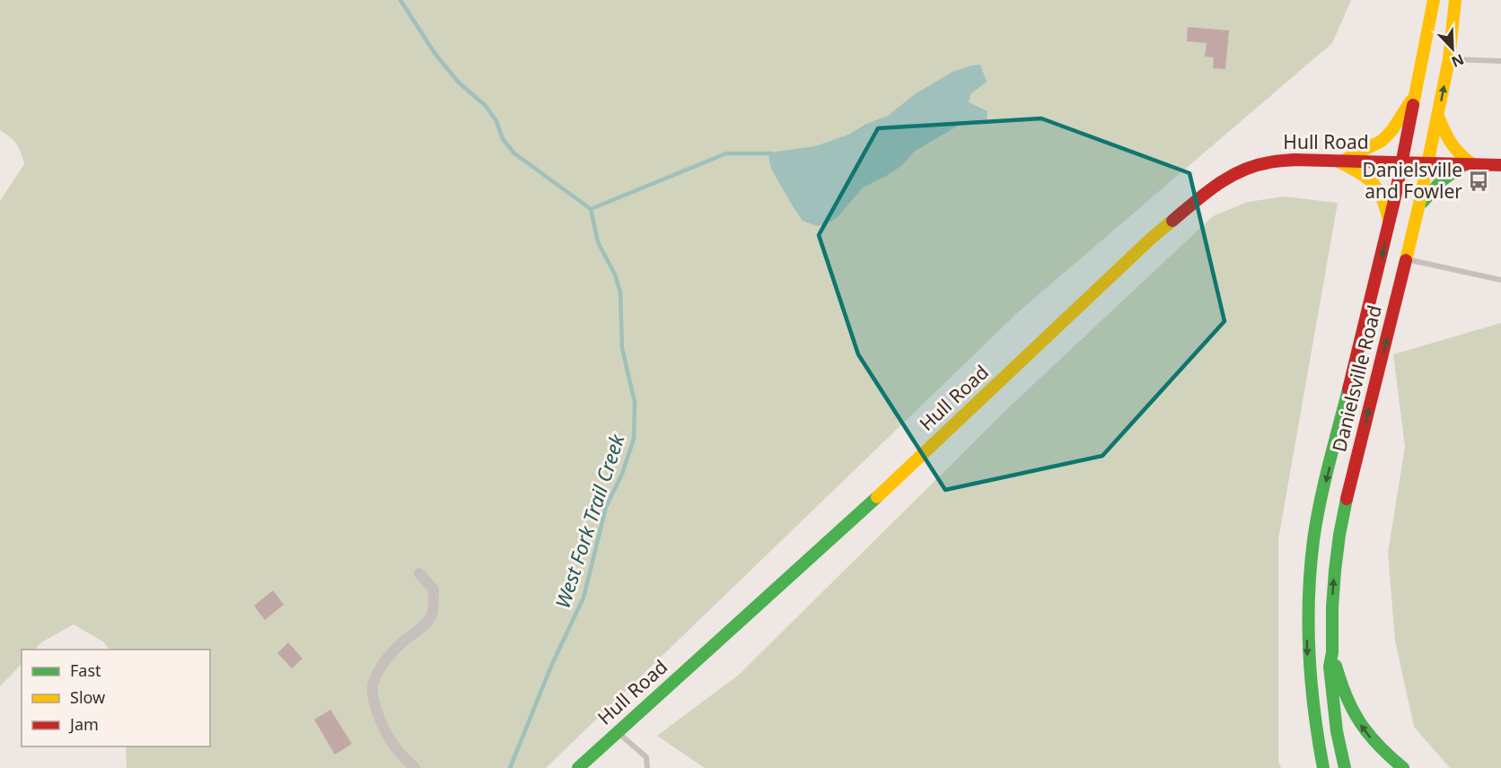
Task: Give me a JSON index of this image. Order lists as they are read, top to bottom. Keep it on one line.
{"streets":{"main road":["Hull Road","Danielsville Road"]},"crossings":[["Hull Road","Danielsville Road"]],"water":["West Fork Trail Creek"],"places":{"bus stop":["Danielsville and Fowler"]},"legend":["Fast","Slow","Jam"],"north":"bottom right"}
